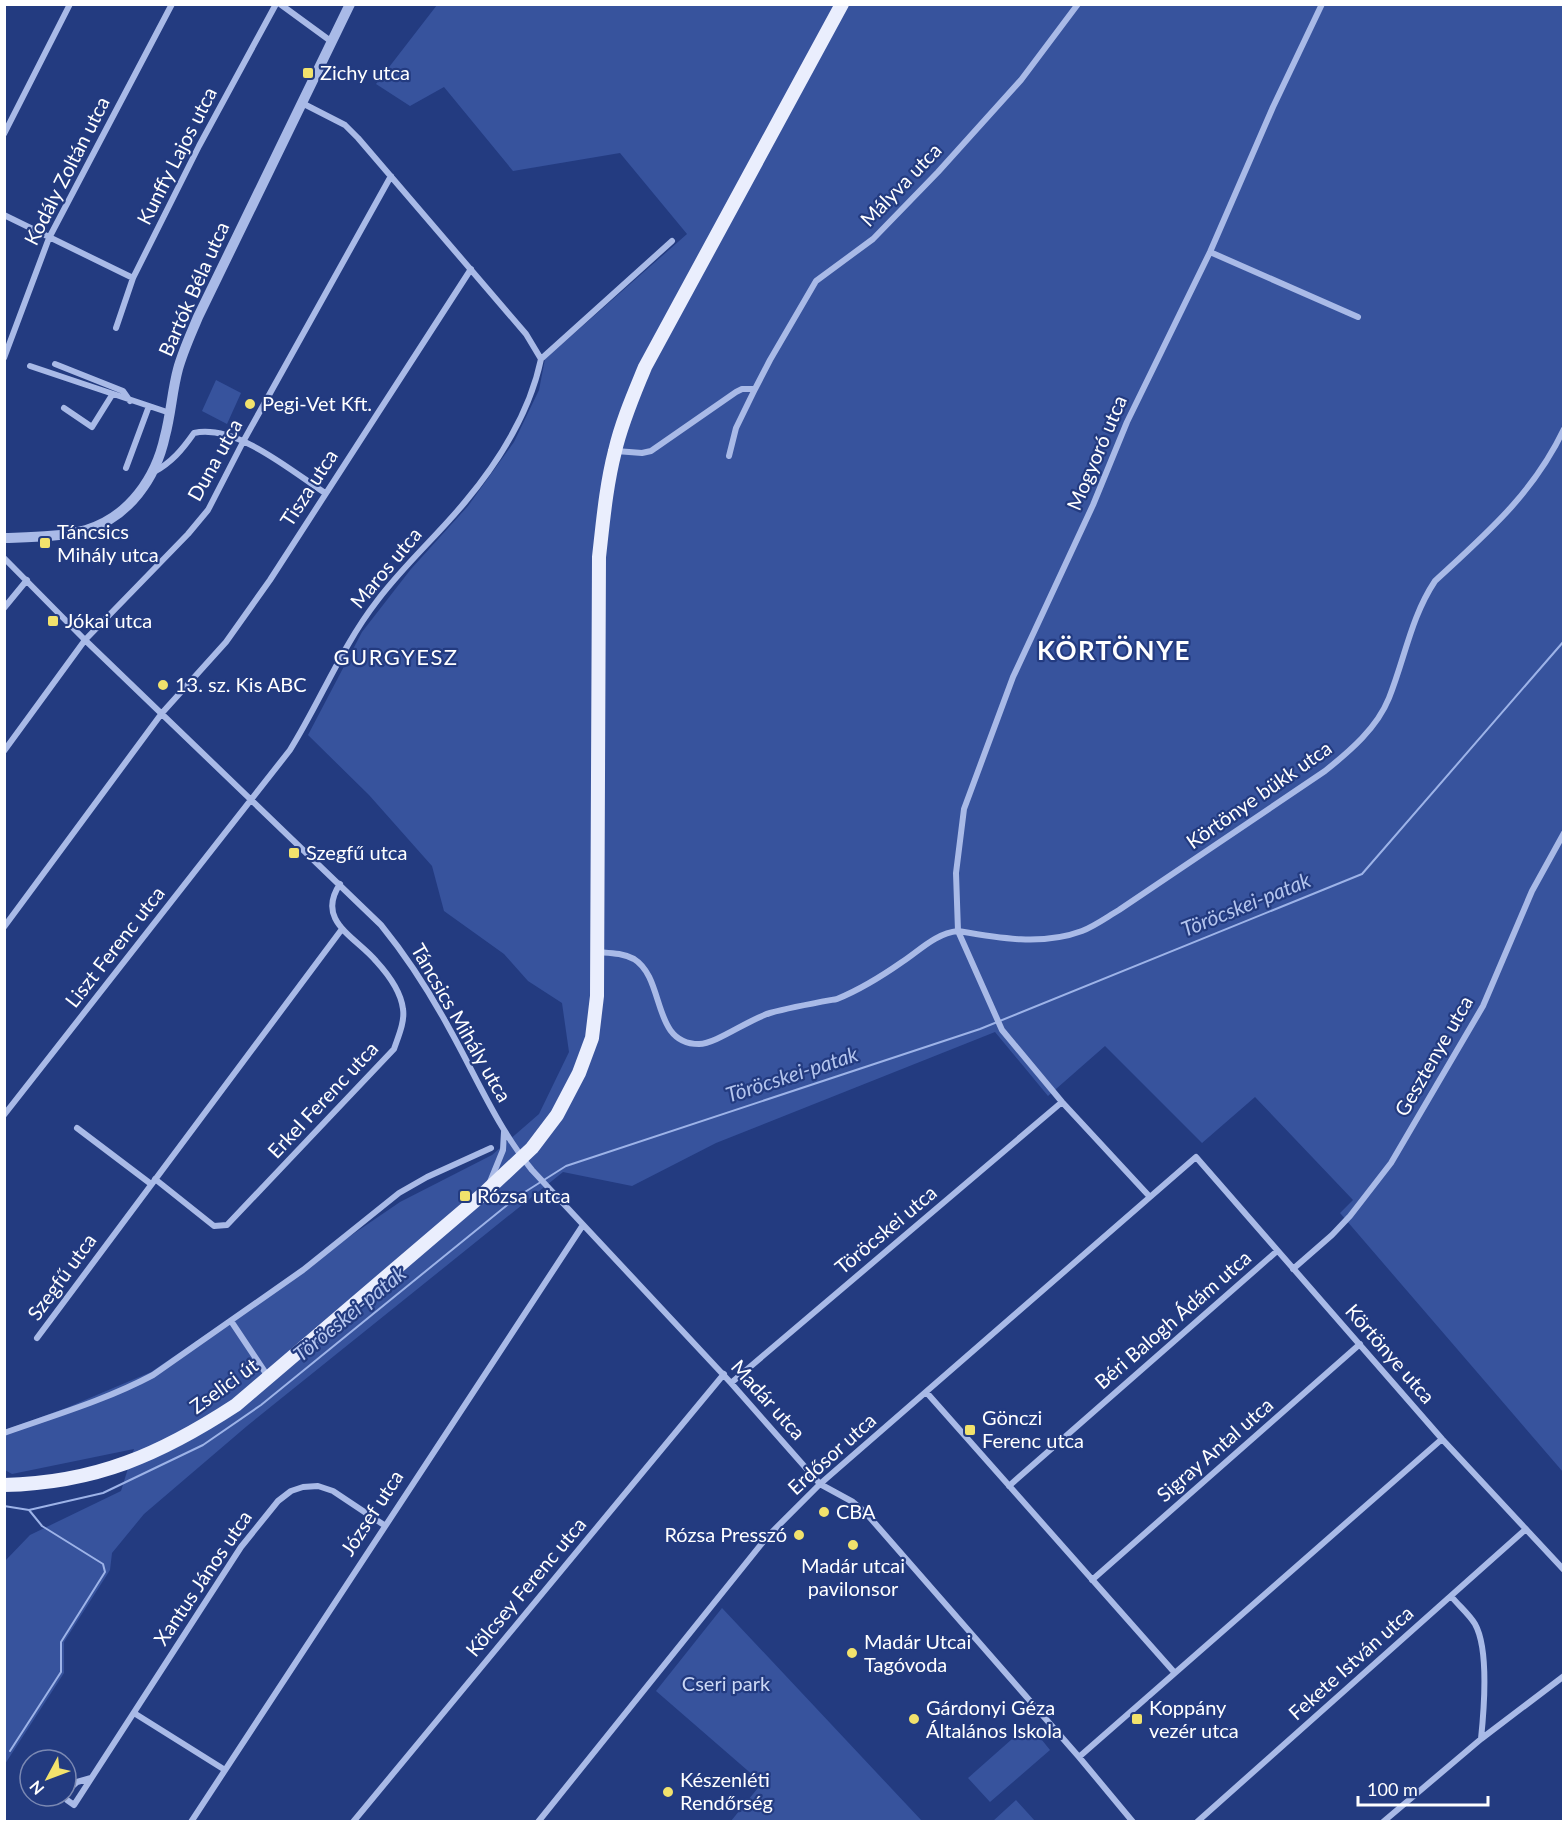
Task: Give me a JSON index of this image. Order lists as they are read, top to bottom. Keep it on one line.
{"streets":{"main road":["Zselici út"],"street":["Kunffy Lajos utca","Kodály Zoltán utca","Mályva utca","Bartók Béla utca","Mogyoró utca","Duna utca","Tisza utca","Maros utca","Körtönye bükk utca","Liszt Ferenc utca","Táncsics Mihály utca","Gesztenye utca","Erkel Ferenc utca","Töröcskei utca","Szegfű utca","Béri Balogh Ádám utca","Körtönye utca","Madár utca","Sigray Antal utca","Erdősor utca","József utca","Xantus János utca","Kölcsey Ferenc utca","Fekete István utca"]},"crossings":[["Mogyoró utca","Körtönye bükk utca"],["Duna utca","Táncsics Mihály utca"],["Tisza utca","Táncsics Mihály utca"],["Maros utca","Liszt Ferenc utca"],["Maros utca","Táncsics Mihály utca"],["Liszt Ferenc utca","Táncsics Mihály utca"],["Táncsics Mihály utca","Zselici út"],["Táncsics Mihály utca","Madár utca"],["Gesztenye utca","Körtönye utca"],["Erkel Ferenc utca","Szegfű utca"],["Töröcskei utca","Madár utca"],["Béri Balogh Ádám utca","Körtönye utca"],["Körtönye utca","Sigray Antal utca"],["Körtönye utca","Erdősor utca"],["Körtönye utca","Fekete István utca"],["Zselici út","Madár utca"],["Madár utca","Erdősor utca"],["Madár utca","József utca"],["Madár utca","Kölcsey Ferenc utca"],["József utca","Xantus János utca"]],"districts":["KÖRTÖNYE","GURGYESZ"],"water":["Töröcskei-patak"],"parks":["Cseri park"],"places":{"transit":["Zichy utca","Táncsics Mihály utca","Jókai utca","Szegfű utca","Rózsa utca","Gönczi Ferenc utca","Koppány vezér utca"],"other":["Pegi-Vet Kft.","13. sz. Kis ABC","CBA","Rózsa Presszó","Madár utcai pavilonsor","Madár Utcai Tagóvoda","Gárdonyi Géza Általános Iskola","Készenléti Rendőrség"]},"scale_bar":"100 m","north":"bottom left"}
